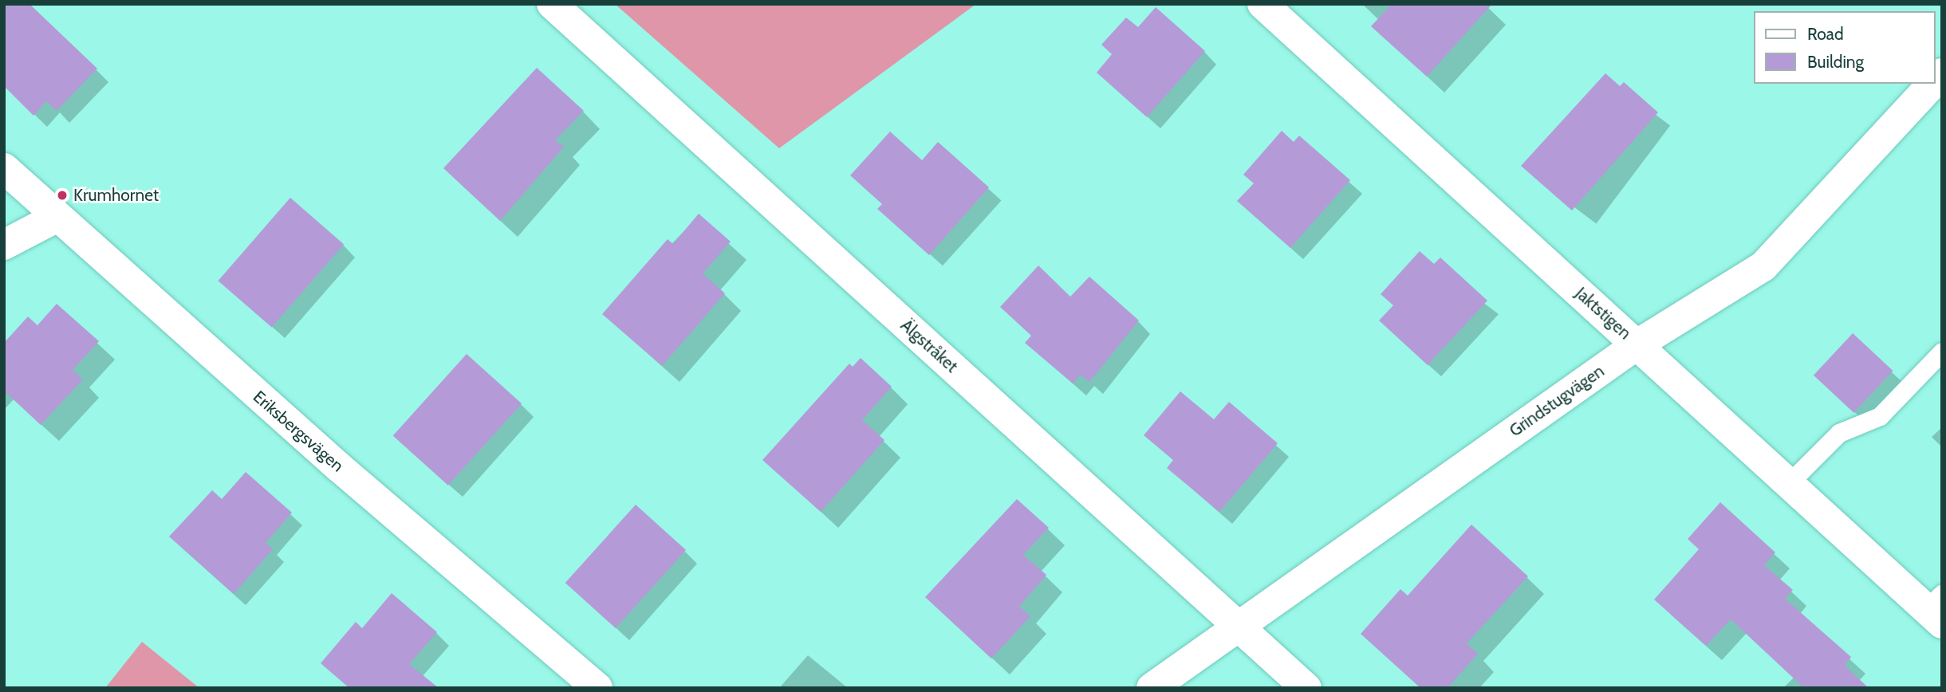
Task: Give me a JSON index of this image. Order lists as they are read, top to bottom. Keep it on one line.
{"streets":{"street":["Jaktstigen","Älgstråket","Grindstugvägen","Eriksbergsvägen"]},"crossings":[["Jaktstigen","Grindstugvägen"],["Älgstråket","Grindstugvägen"]],"places":["Krumhornet"],"legend":["Road","Building"]}
